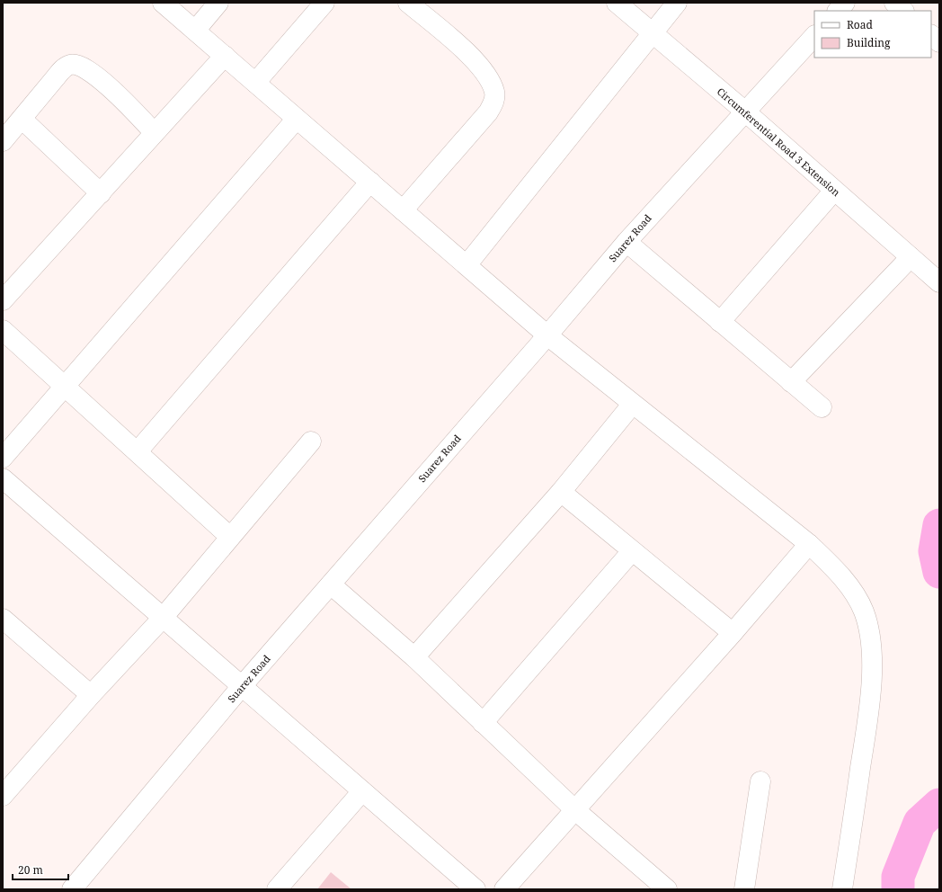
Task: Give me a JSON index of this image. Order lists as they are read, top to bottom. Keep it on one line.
{"streets":{"street":["Circumferential Road 3 Extension","Suarez Road"]},"crossings":[["Circumferential Road 3 Extension","Suarez Road"]],"legend":["Road","Building"],"scale_bar":"20 m"}
